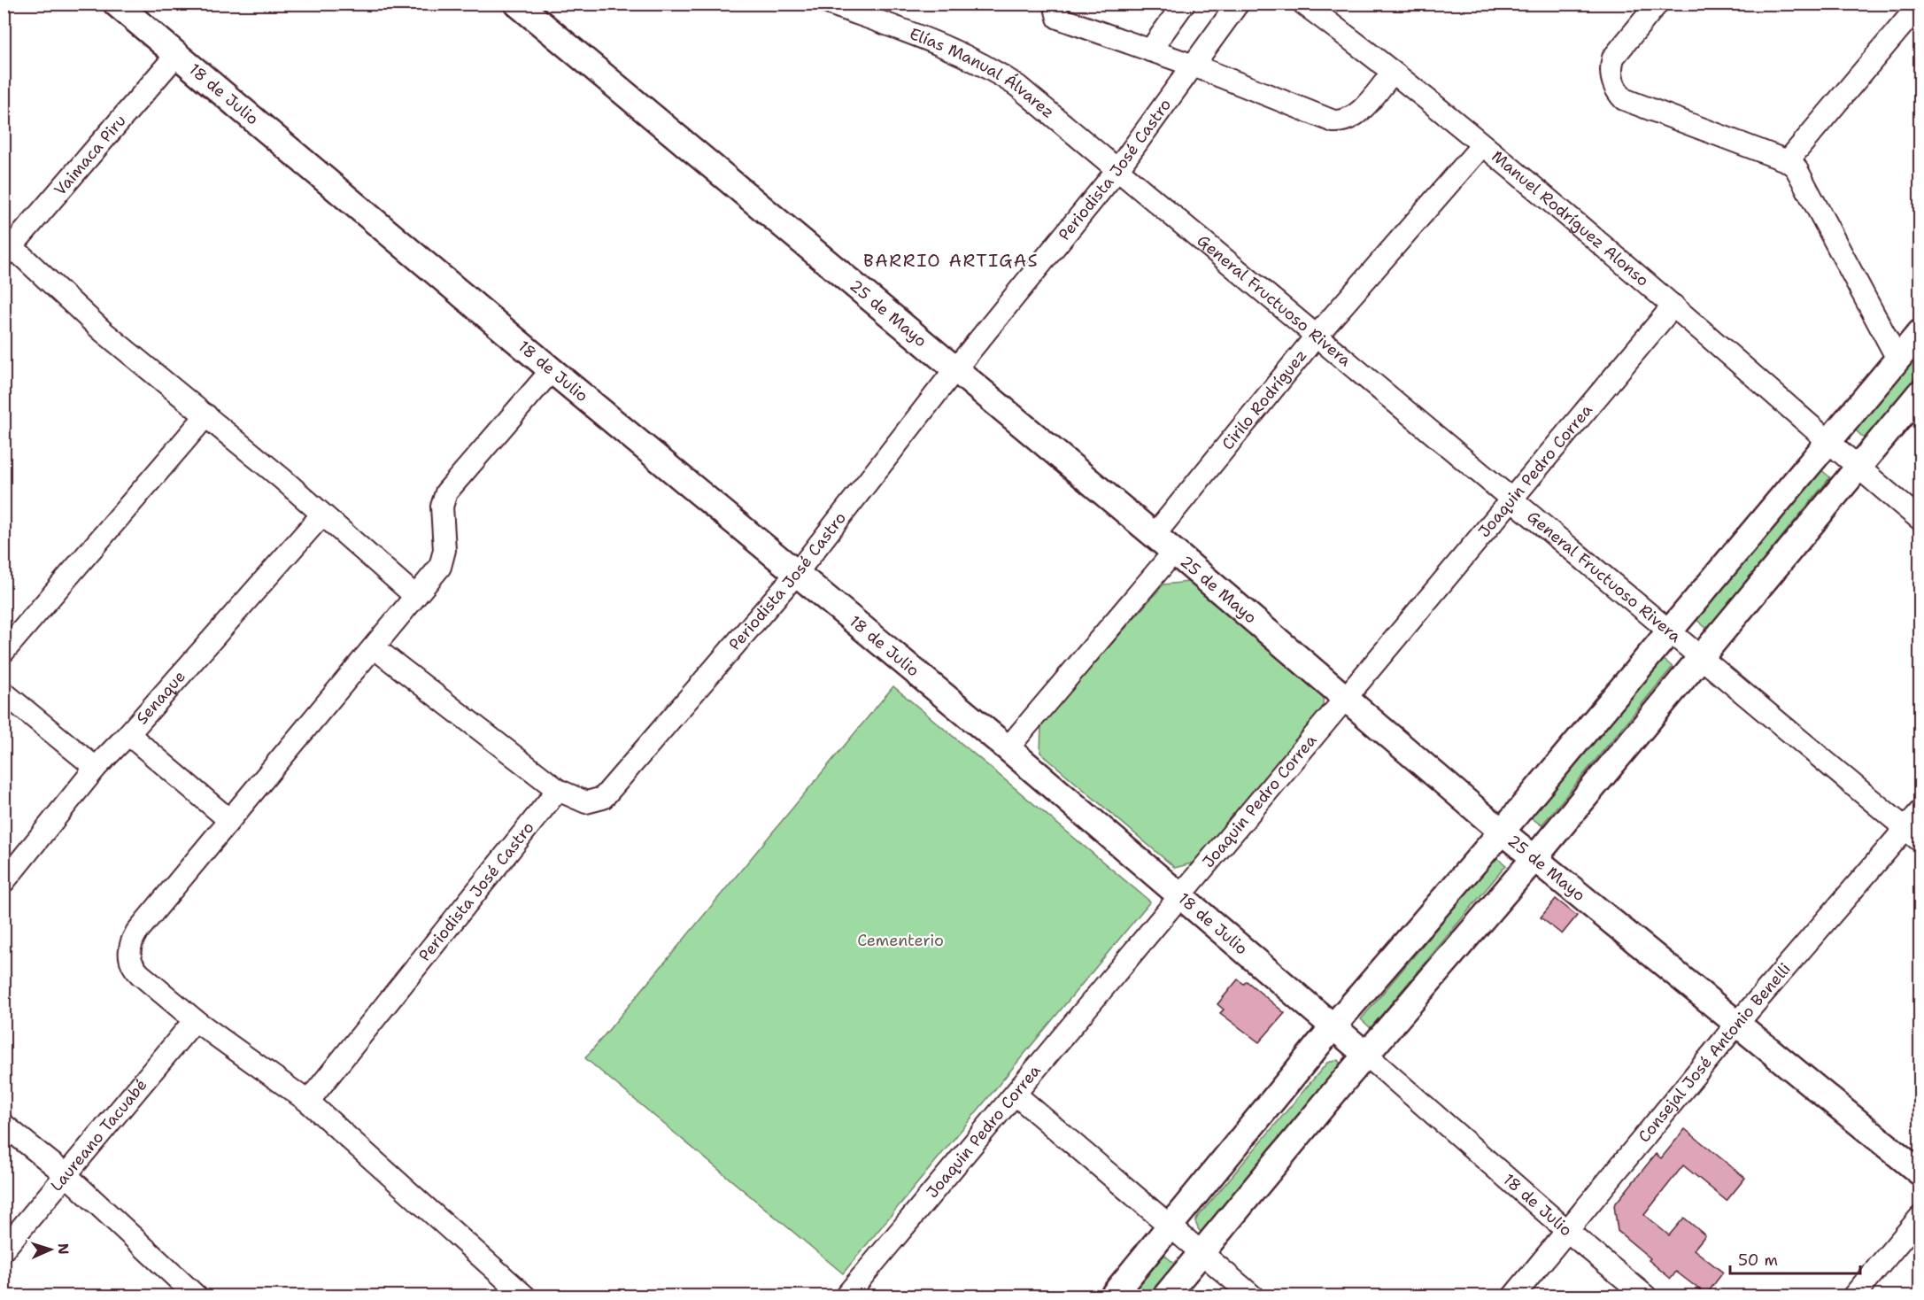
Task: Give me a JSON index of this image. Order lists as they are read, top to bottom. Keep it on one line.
{"streets":{"street":["Elías Manual Álvarez","18 de Julio","Vaimaca Piru","Periodista José Castro","Manuel Rodríguez Alonso","General Fructuoso Rivera","25 de Mayo","Cirilo Rodríguez","Joaquin Pedro Correa","Senaque","Consejal José Antonio Benelli","Laureano Tacuabé"]},"crossings":[["Elías Manual Álvarez","Periodista José Castro"],["Elías Manual Álvarez","General Fructuoso Rivera"],["18 de Julio","Vaimaca Piru"],["18 de Julio","Periodista José Castro"],["18 de Julio","Joaquin Pedro Correa"],["18 de Julio","Consejal José Antonio Benelli"],["Periodista José Castro","General Fructuoso Rivera"],["Periodista José Castro","25 de Mayo"],["Manuel Rodríguez Alonso","Cirilo Rodríguez"],["Manuel Rodríguez Alonso","Joaquin Pedro Correa"],["General Fructuoso Rivera","Cirilo Rodríguez"],["General Fructuoso Rivera","Joaquin Pedro Correa"],["General Fructuoso Rivera","Consejal José Antonio Benelli"],["25 de Mayo","Cirilo Rodríguez"],["25 de Mayo","Joaquin Pedro Correa"],["25 de Mayo","Consejal José Antonio Benelli"]],"districts":["BARRIO ARTIGAS"],"parks":["Cementerio"],"scale_bar":"50 m","north":"right"}
